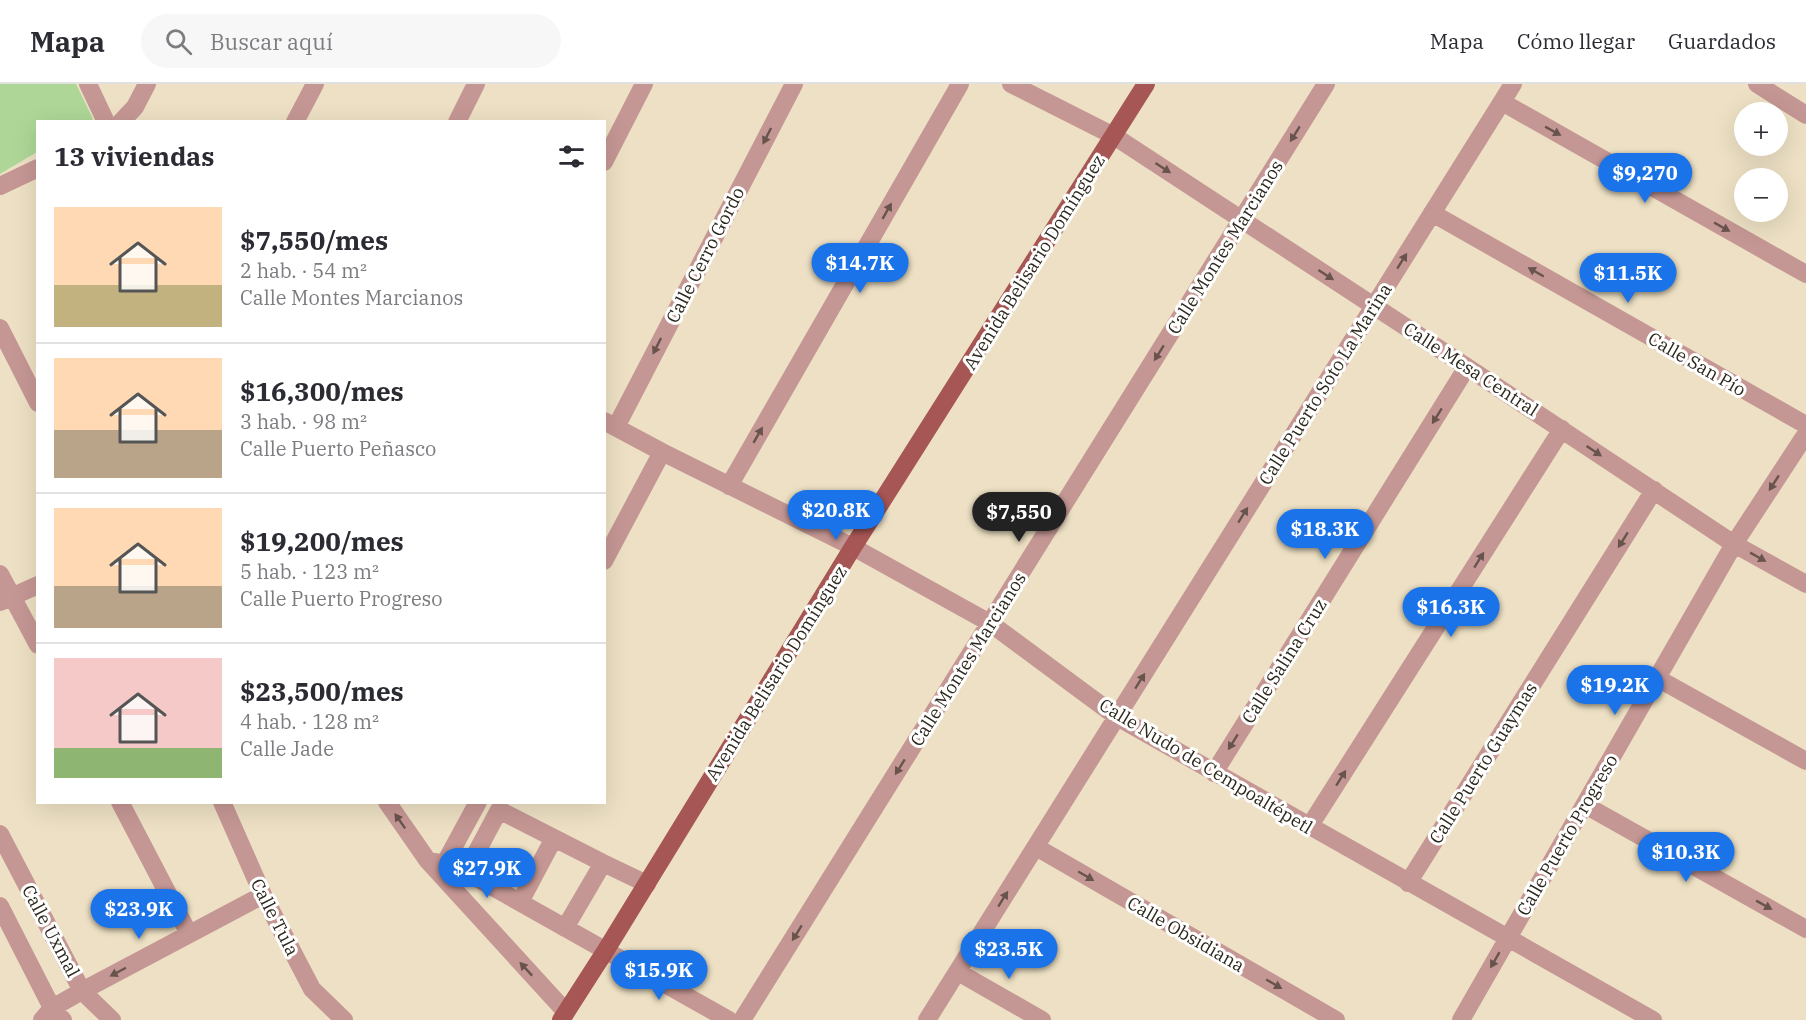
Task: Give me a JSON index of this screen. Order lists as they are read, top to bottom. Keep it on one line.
{"streets":{"main road":["Avenida Belisario Domínguez"],"street":["Calle Montes Marcianos","Calle Cerro Gordo","Calle San Pío","Calle Mesa Central","Calle Puerto Soto La Marina","Calle Salina Cruz","Calle Puerto Guaymas","Calle Nudo de Cempoaltépetl","Calle Puerto Progreso","Calle Tula","Calle Uxmal","Calle Obsidiana"]},"crossings":[["Calle Montes Marcianos","Calle Mesa Central"],["Calle Montes Marcianos","Calle Nudo de Cempoaltépetl"],["Calle Cerro Gordo","Calle Nudo de Cempoaltépetl"],["Avenida Belisario Domínguez","Calle Mesa Central"],["Avenida Belisario Domínguez","Calle Nudo de Cempoaltépetl"],["Calle San Pío","Calle Puerto Soto La Marina"],["Calle Mesa Central","Calle Puerto Soto La Marina"],["Calle Mesa Central","Calle Salina Cruz"],["Calle Mesa Central","Calle Puerto Guaymas"],["Calle Mesa Central","Calle Puerto Progreso"],["Calle Puerto Soto La Marina","Calle Nudo de Cempoaltépetl"],["Calle Puerto Soto La Marina","Calle Obsidiana"],["Calle Salina Cruz","Calle Nudo de Cempoaltépetl"],["Calle Puerto Guaymas","Calle Nudo de Cempoaltépetl"],["Calle Nudo de Cempoaltépetl","Calle Puerto Progreso"]],"one_way":["Calle Montes Marcianos","Calle Mesa Central","Calle Puerto Soto La Marina","Calle Obsidiana"],"page":{"header":"Mapa","search":"Buscar aquí","nav":["Mapa","Cómo llegar","Guardados"],"map_buttons":["+","−"],"heading":"13 viviendas","price":["$9,270","$14.7K","$11.5K","$20.8K","$7,550","$18.3K","$16.3K","$19.2K","$10.3K","$27.9K","$23.9K","$23.5K","$15.9K"],"list":[{"name":"$7,550/mes","note":"2 hab. · 54 m² · Calle Montes Marcianos"},{"name":"$16,300/mes","note":"3 hab. · 98 m² · Calle Puerto Peñasco"},{"name":"$19,200/mes","note":"5 hab. · 123 m² · Calle Puerto Progreso"},{"name":"$23,500/mes","note":"4 hab. · 128 m² · Calle Jade"}]}}
